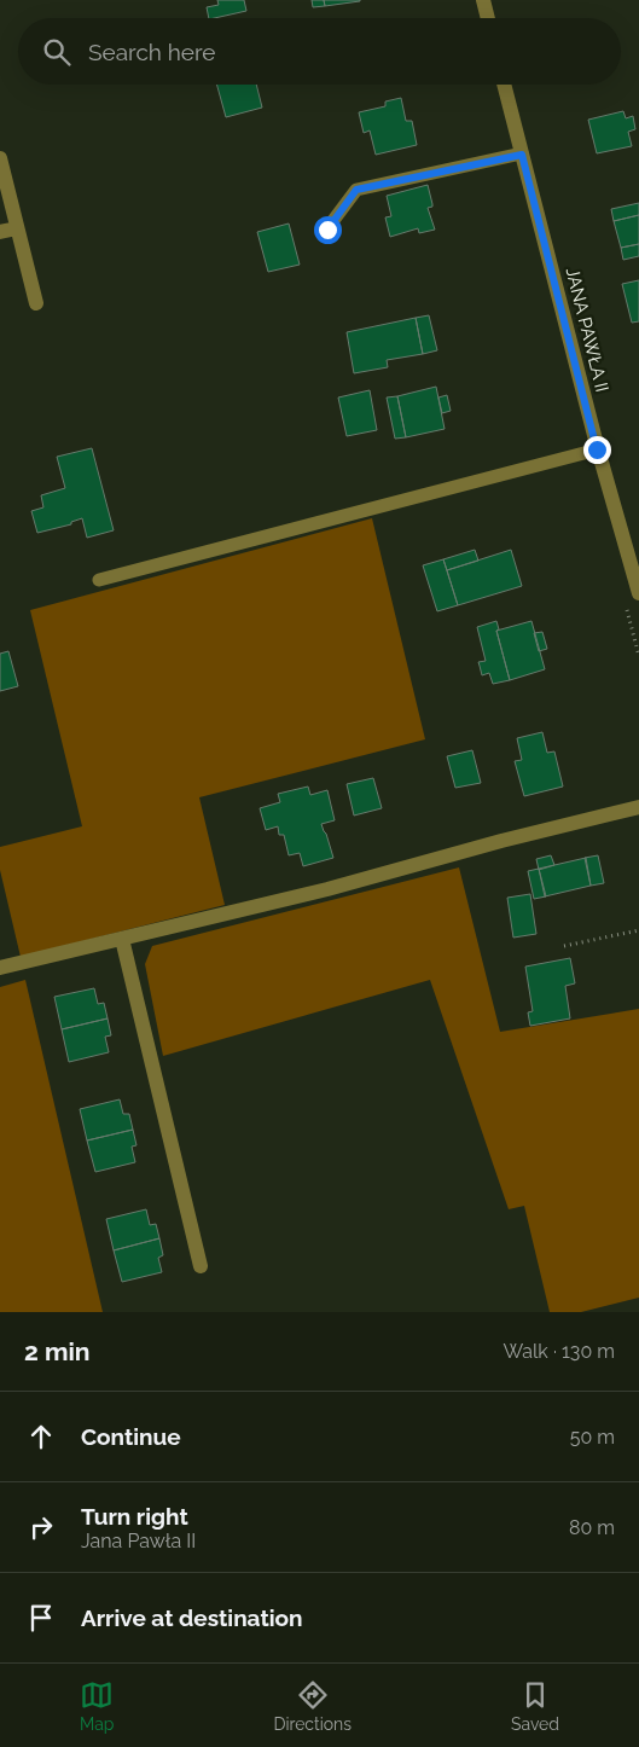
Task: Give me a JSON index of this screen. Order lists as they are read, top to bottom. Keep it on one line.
{"streets":{"street":["JANA PAWŁA II"]},"page":{"search":"Search here","heading":["2 min","Walk · 130 m"],"list":[["Continue","50 m"],["Turn right","Jana Pawła II","80 m"],"Arrive at destination"],"nav":["Map","Directions","Saved"]}}
